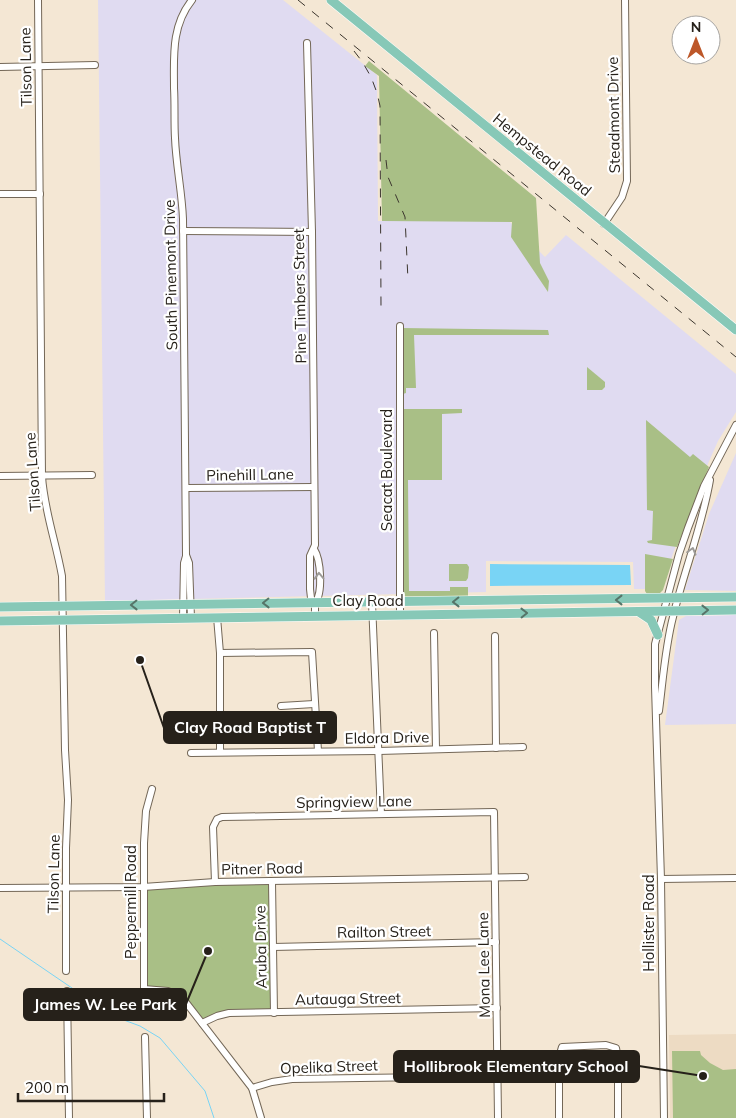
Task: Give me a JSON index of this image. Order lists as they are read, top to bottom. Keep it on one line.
{"streets":{"main road":["Hempstead Road","Clay Road"],"street":["Tilson Lane","Steadmont Drive","South Pinemont Drive","Pine Timbers Street","Seacat Boulevard","Pinehill Lane","Eldora Drive","Springview Lane","Pitner Road","Peppermill Road","Hollister Road","Railton Street","Aruba Drive","Mona Lee Lane","Autauga Street","Opelika Street"]},"crossings":[["Tilson Lane","Clay Road"],["Tilson Lane","Pitner Road"],["Steadmont Drive","Hempstead Road"],["South Pinemont Drive","Pinehill Lane"],["South Pinemont Drive","Clay Road"],["Pine Timbers Street","Pinehill Lane"],["Pine Timbers Street","Clay Road"],["Seacat Boulevard","Clay Road"],["Clay Road","Hollister Road"],["Springview Lane","Pitner Road"],["Springview Lane","Mona Lee Lane"],["Pitner Road","Peppermill Road"],["Pitner Road","Aruba Drive"],["Pitner Road","Mona Lee Lane"],["Railton Street","Aruba Drive"],["Railton Street","Mona Lee Lane"],["Aruba Drive","Autauga Street"],["Mona Lee Lane","Autauga Street"],["Mona Lee Lane","Opelika Street"]],"places":["Clay Road Baptist T","James W. Lee Park","Hollibrook Elementary School"],"scale_bar":"200 m","north":"top"}
